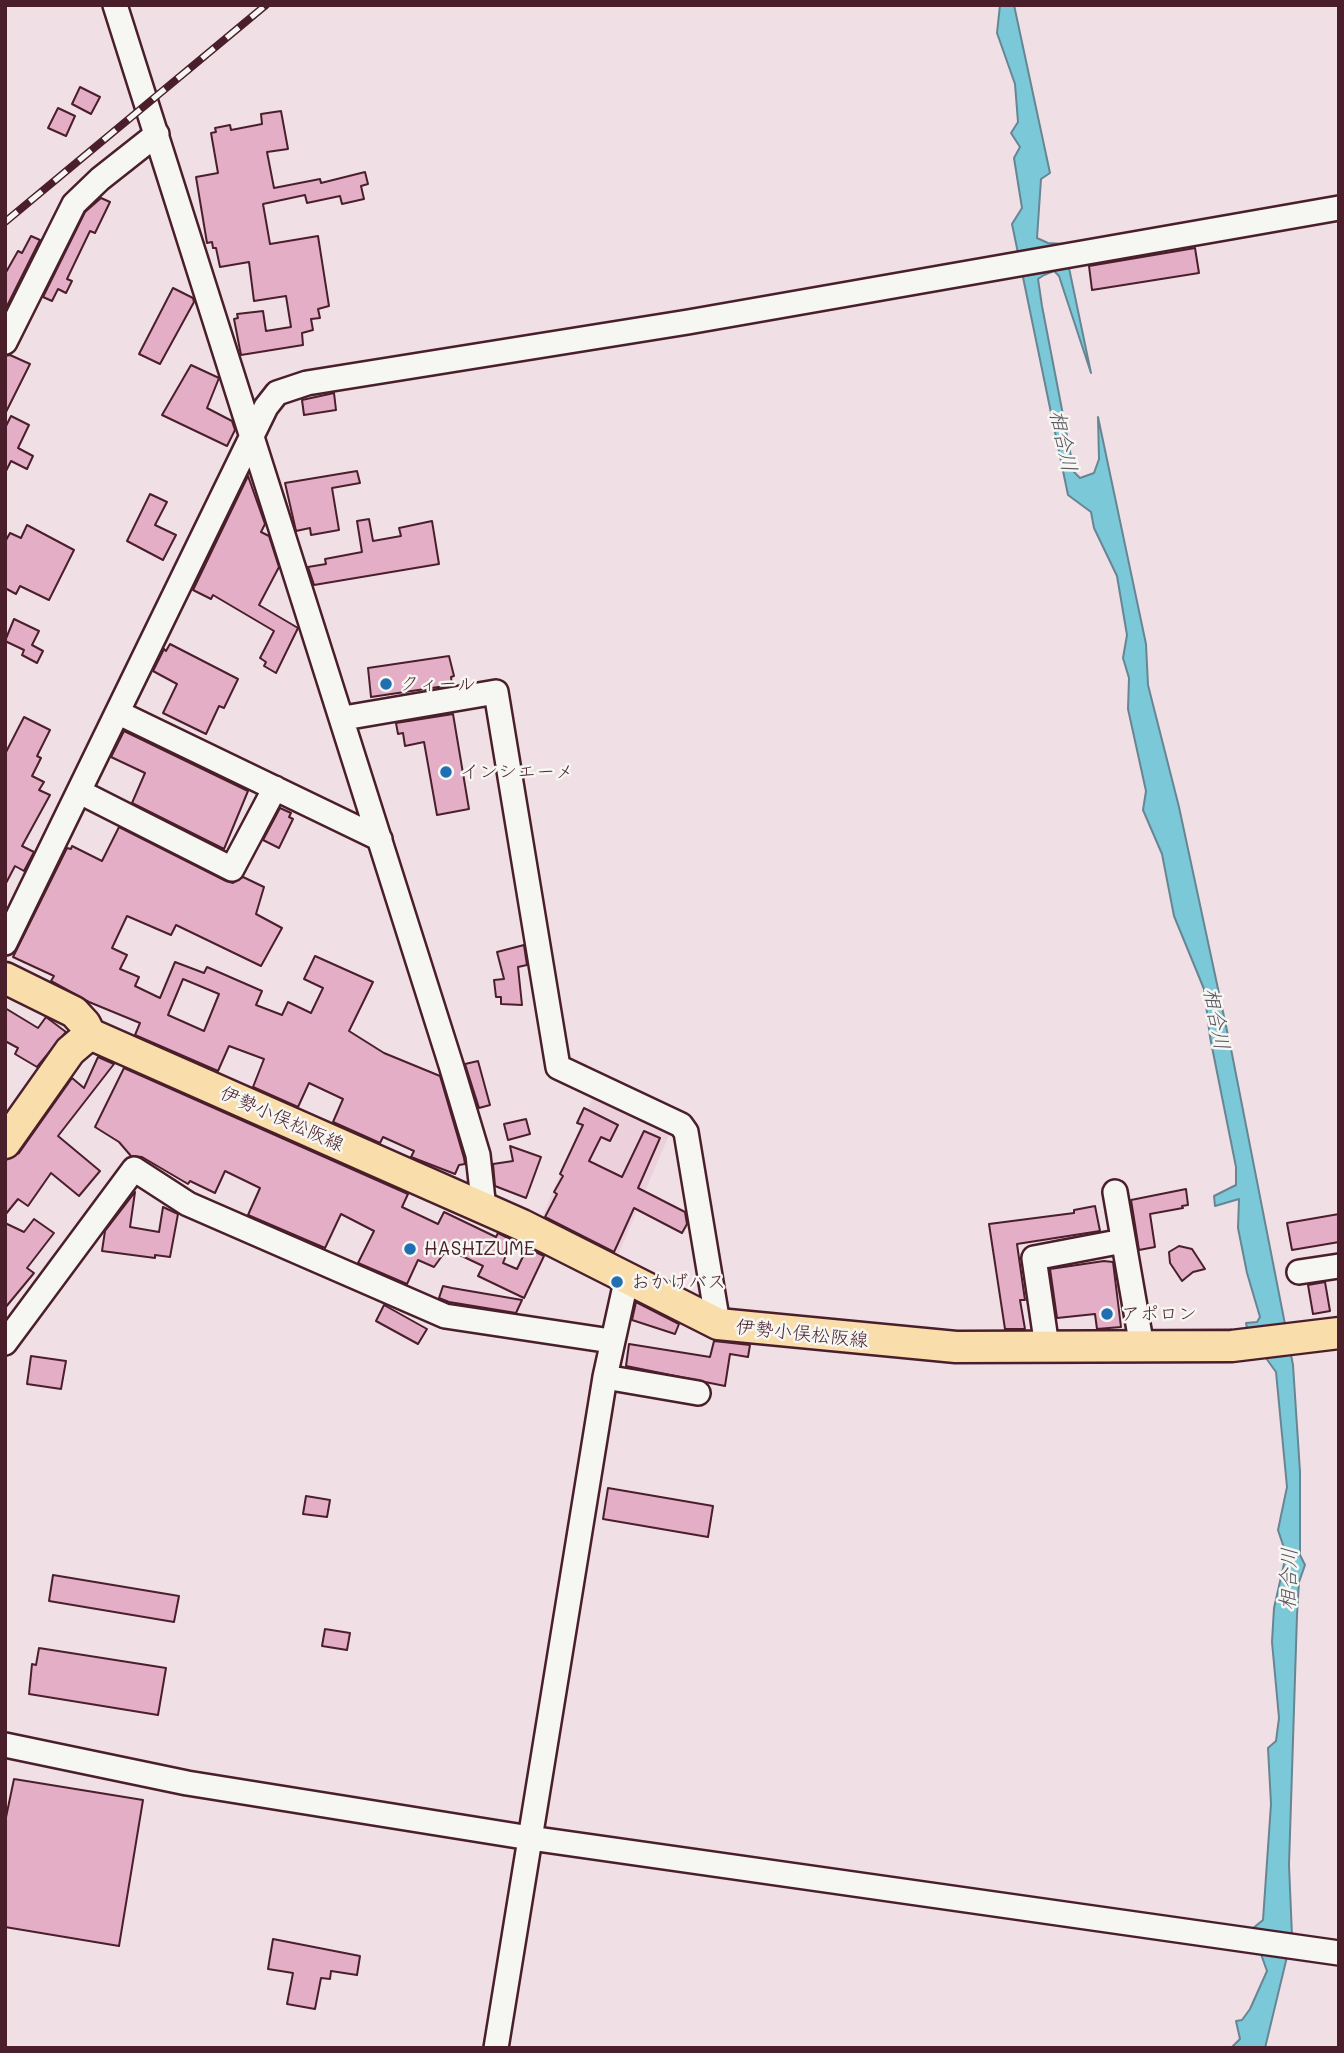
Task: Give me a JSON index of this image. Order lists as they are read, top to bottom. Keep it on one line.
{"streets":{"main road":["伊勢小俣松阪線"]},"water":["相合川"],"places":["クィール","インシエーメ","HASHIZUME","おかげバス","アポロン"]}
